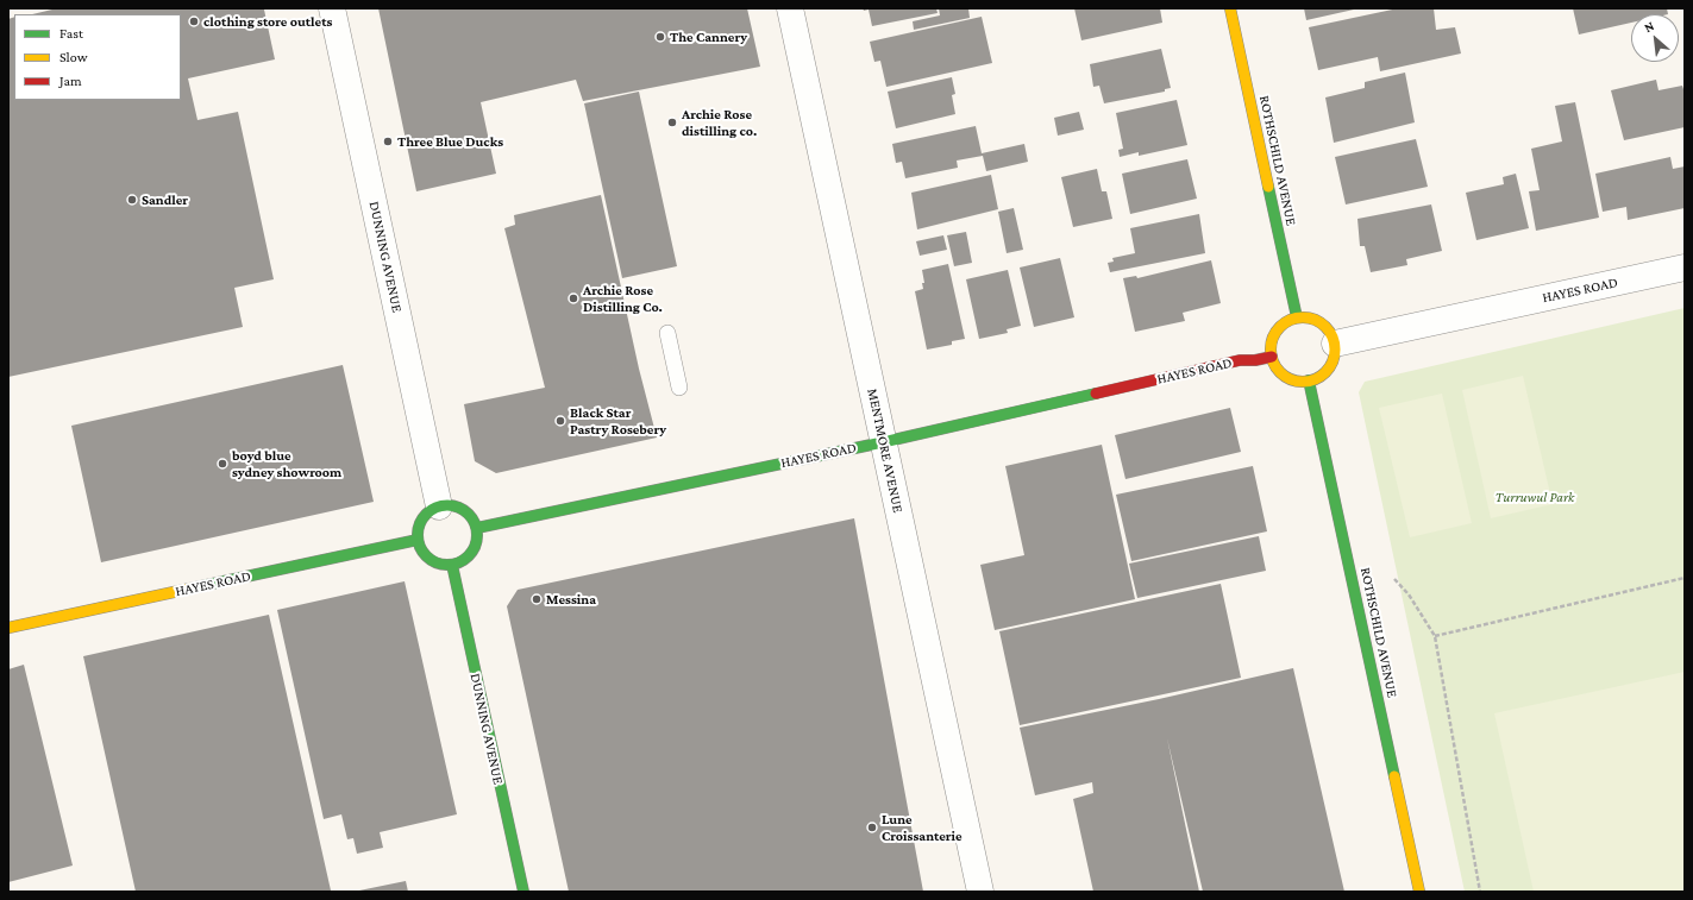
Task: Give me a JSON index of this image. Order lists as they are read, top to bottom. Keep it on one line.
{"streets":{"street":["ROTHSCHILD AVENUE","DUNNING AVENUE","HAYES ROAD","MENTMORE AVENUE"]},"crossings":[["ROTHSCHILD AVENUE","HAYES ROAD"],["DUNNING AVENUE","HAYES ROAD"],["HAYES ROAD","MENTMORE AVENUE"]],"parks":["Turruwul Park"],"places":["clothing store outlets","The Cannery","Archie Rose distilling co.","Three Blue Ducks","Sandler","Archie Rose Distilling Co.","Black Star Pastry Rosebery","boyd blue sydney showroom","Messina","Lune Croissanterie"],"legend":["Fast","Slow","Jam"],"north":"top left"}
